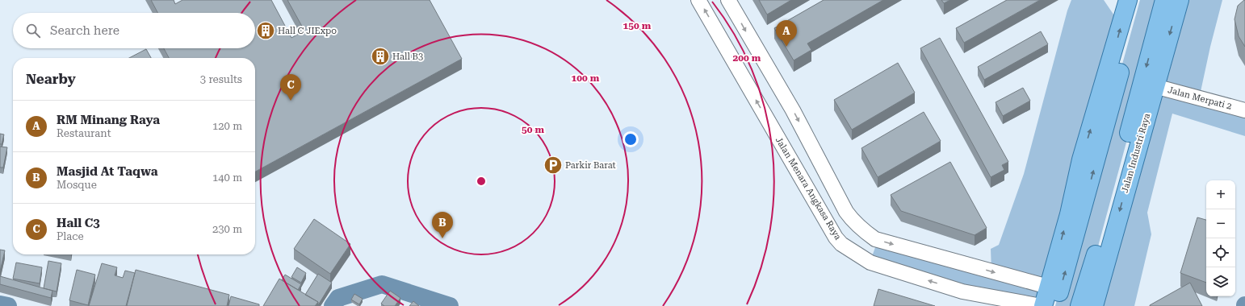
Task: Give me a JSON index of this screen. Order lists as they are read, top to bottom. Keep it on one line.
{"streets":{"main road":["Jalan Industri Raya"],"street":["Jalan Merpati 2","Jalan Menara Angkasa Raya"]},"crossings":[["Jalan Merpati 2","Jalan Industri Raya"]],"places":{"building":["Hall C JIExpo","Hall B3"],"parking":["Parkir Barat"]},"page":{"search":"Search here","pins":["A","C","B"],"heading":["Nearby","3 results"],"list":[{"mark":"A","name":"RM Minang Raya","note":"Restaurant","value":"120 m"},{"mark":"B","name":"Masjid At Taqwa","note":"Mosque","value":"140 m"},{"mark":"C","name":"Hall C3","note":"Place","value":"230 m"}],"map_buttons":["+","−"]},"rings":["150 m","200 m","100 m","50 m"]}
